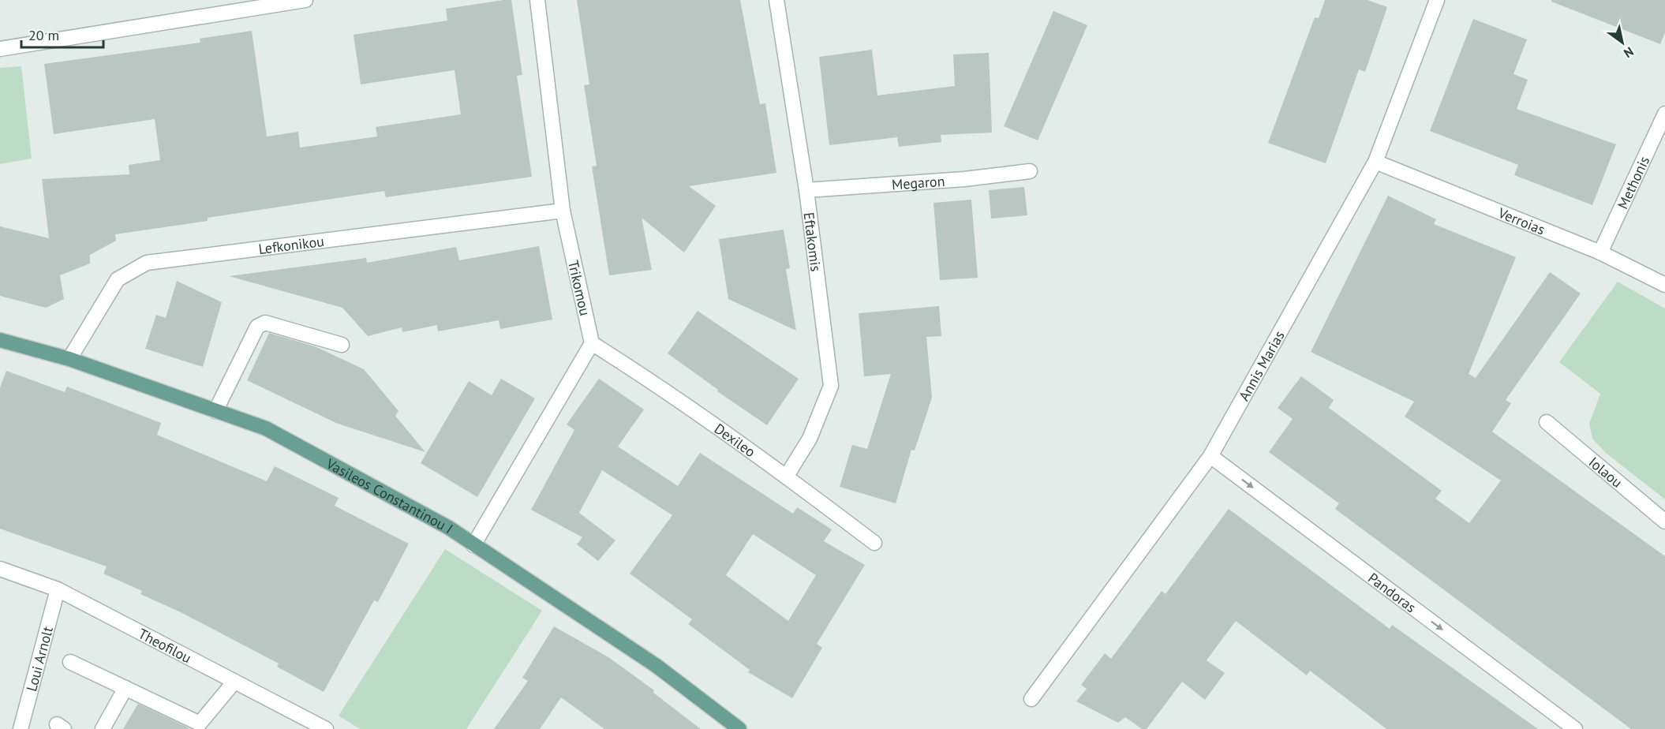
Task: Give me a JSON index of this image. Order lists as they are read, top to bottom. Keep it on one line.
{"streets":{"main road":["Vasileos Constantinou I"],"street":["Megaron","Methonis","Verroias","Eftakomis","Lefkonikou","Trikomou","Annis Marias","Dexileo","Iolaou","Pandoras","Theofilou","Loui Arnolt"]},"crossings":[["Megaron","Eftakomis"],["Methonis","Verroias"],["Verroias","Annis Marias"],["Eftakomis","Dexileo"],["Lefkonikou","Trikomou"],["Lefkonikou","Vasileos Constantinou I"],["Trikomou","Dexileo"],["Annis Marias","Pandoras"],["Theofilou","Loui Arnolt"]],"one_way":["Pandoras"],"scale_bar":"20 m","north":"bottom right"}
